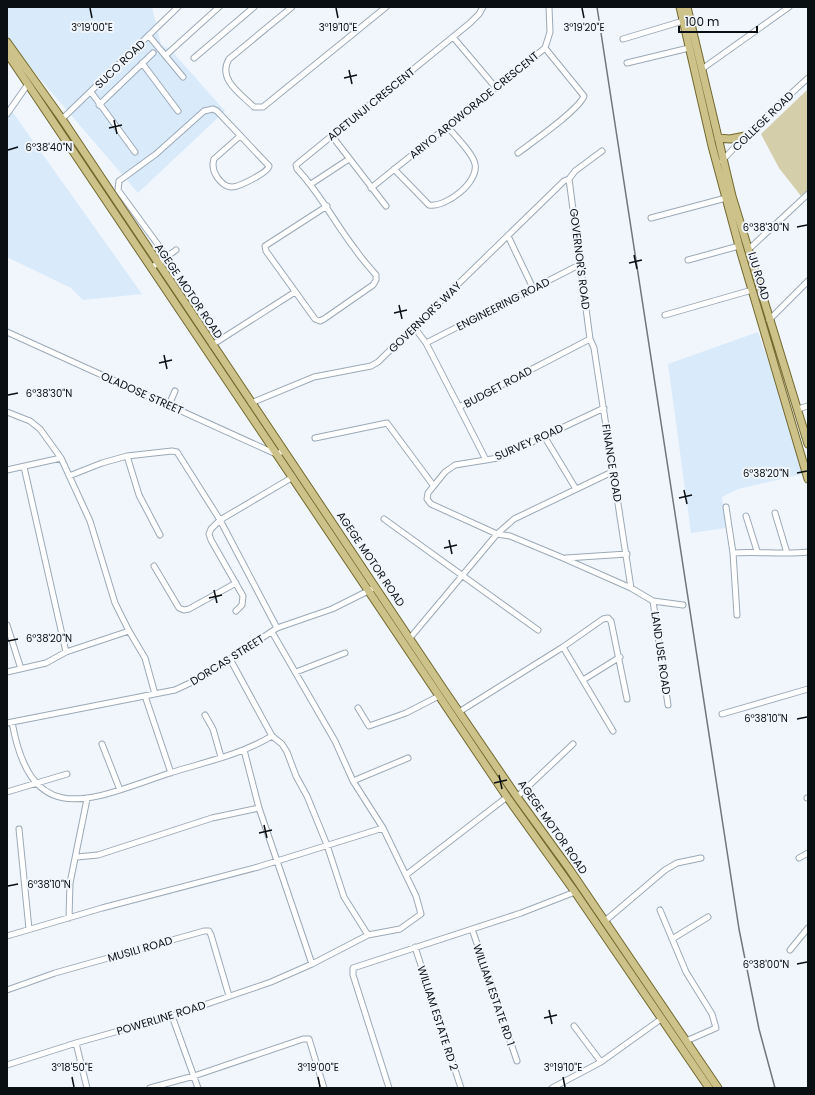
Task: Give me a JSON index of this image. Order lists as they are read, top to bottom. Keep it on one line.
{"streets":{"main road":["IJU ROAD","AGEGE MOTOR ROAD"],"street":["SUCO ROAD","ADETUNJI CRESCENT","ARIYO AROWORADE CRESCENT","COLLEGE ROAD","GOVERNOR'S ROAD","ENGINEERING ROAD","GOVERNOR'S WAY","BUDGET ROAD","OLADOSE STREET","SURVEY ROAD","FINANCE ROAD","LAND USE ROAD","DORCAS STREET","MUSILI ROAD","WILLIAM ESTATE RD 1","POWERLINE ROAD","WILLIAM ESTATE RD 2"]},"crossings":[["SUCO ROAD","AGEGE MOTOR ROAD"],["COLLEGE ROAD","IJU ROAD"],["GOVERNOR'S ROAD","ENGINEERING ROAD"],["GOVERNOR'S ROAD","GOVERNOR'S WAY"],["GOVERNOR'S ROAD","BUDGET ROAD"],["GOVERNOR'S ROAD","FINANCE ROAD"],["AGEGE MOTOR ROAD","GOVERNOR'S WAY"],["AGEGE MOTOR ROAD","OLADOSE STREET"],["AGEGE MOTOR ROAD","DORCAS STREET"],["BUDGET ROAD","SURVEY ROAD"],["BUDGET ROAD","FINANCE ROAD"],["SURVEY ROAD","FINANCE ROAD"],["FINANCE ROAD","LAND USE ROAD"],["MUSILI ROAD","POWERLINE ROAD"]],"scale_bar":"100 m","coordinates":["3°19'00\"E","3°19'10\"E","3°19'20\"E","6°38'40\"N","6°38'30\"N","6°38'20\"N","6°38'10\"N","6°38'00\"N","3°18'50\"E"]}
